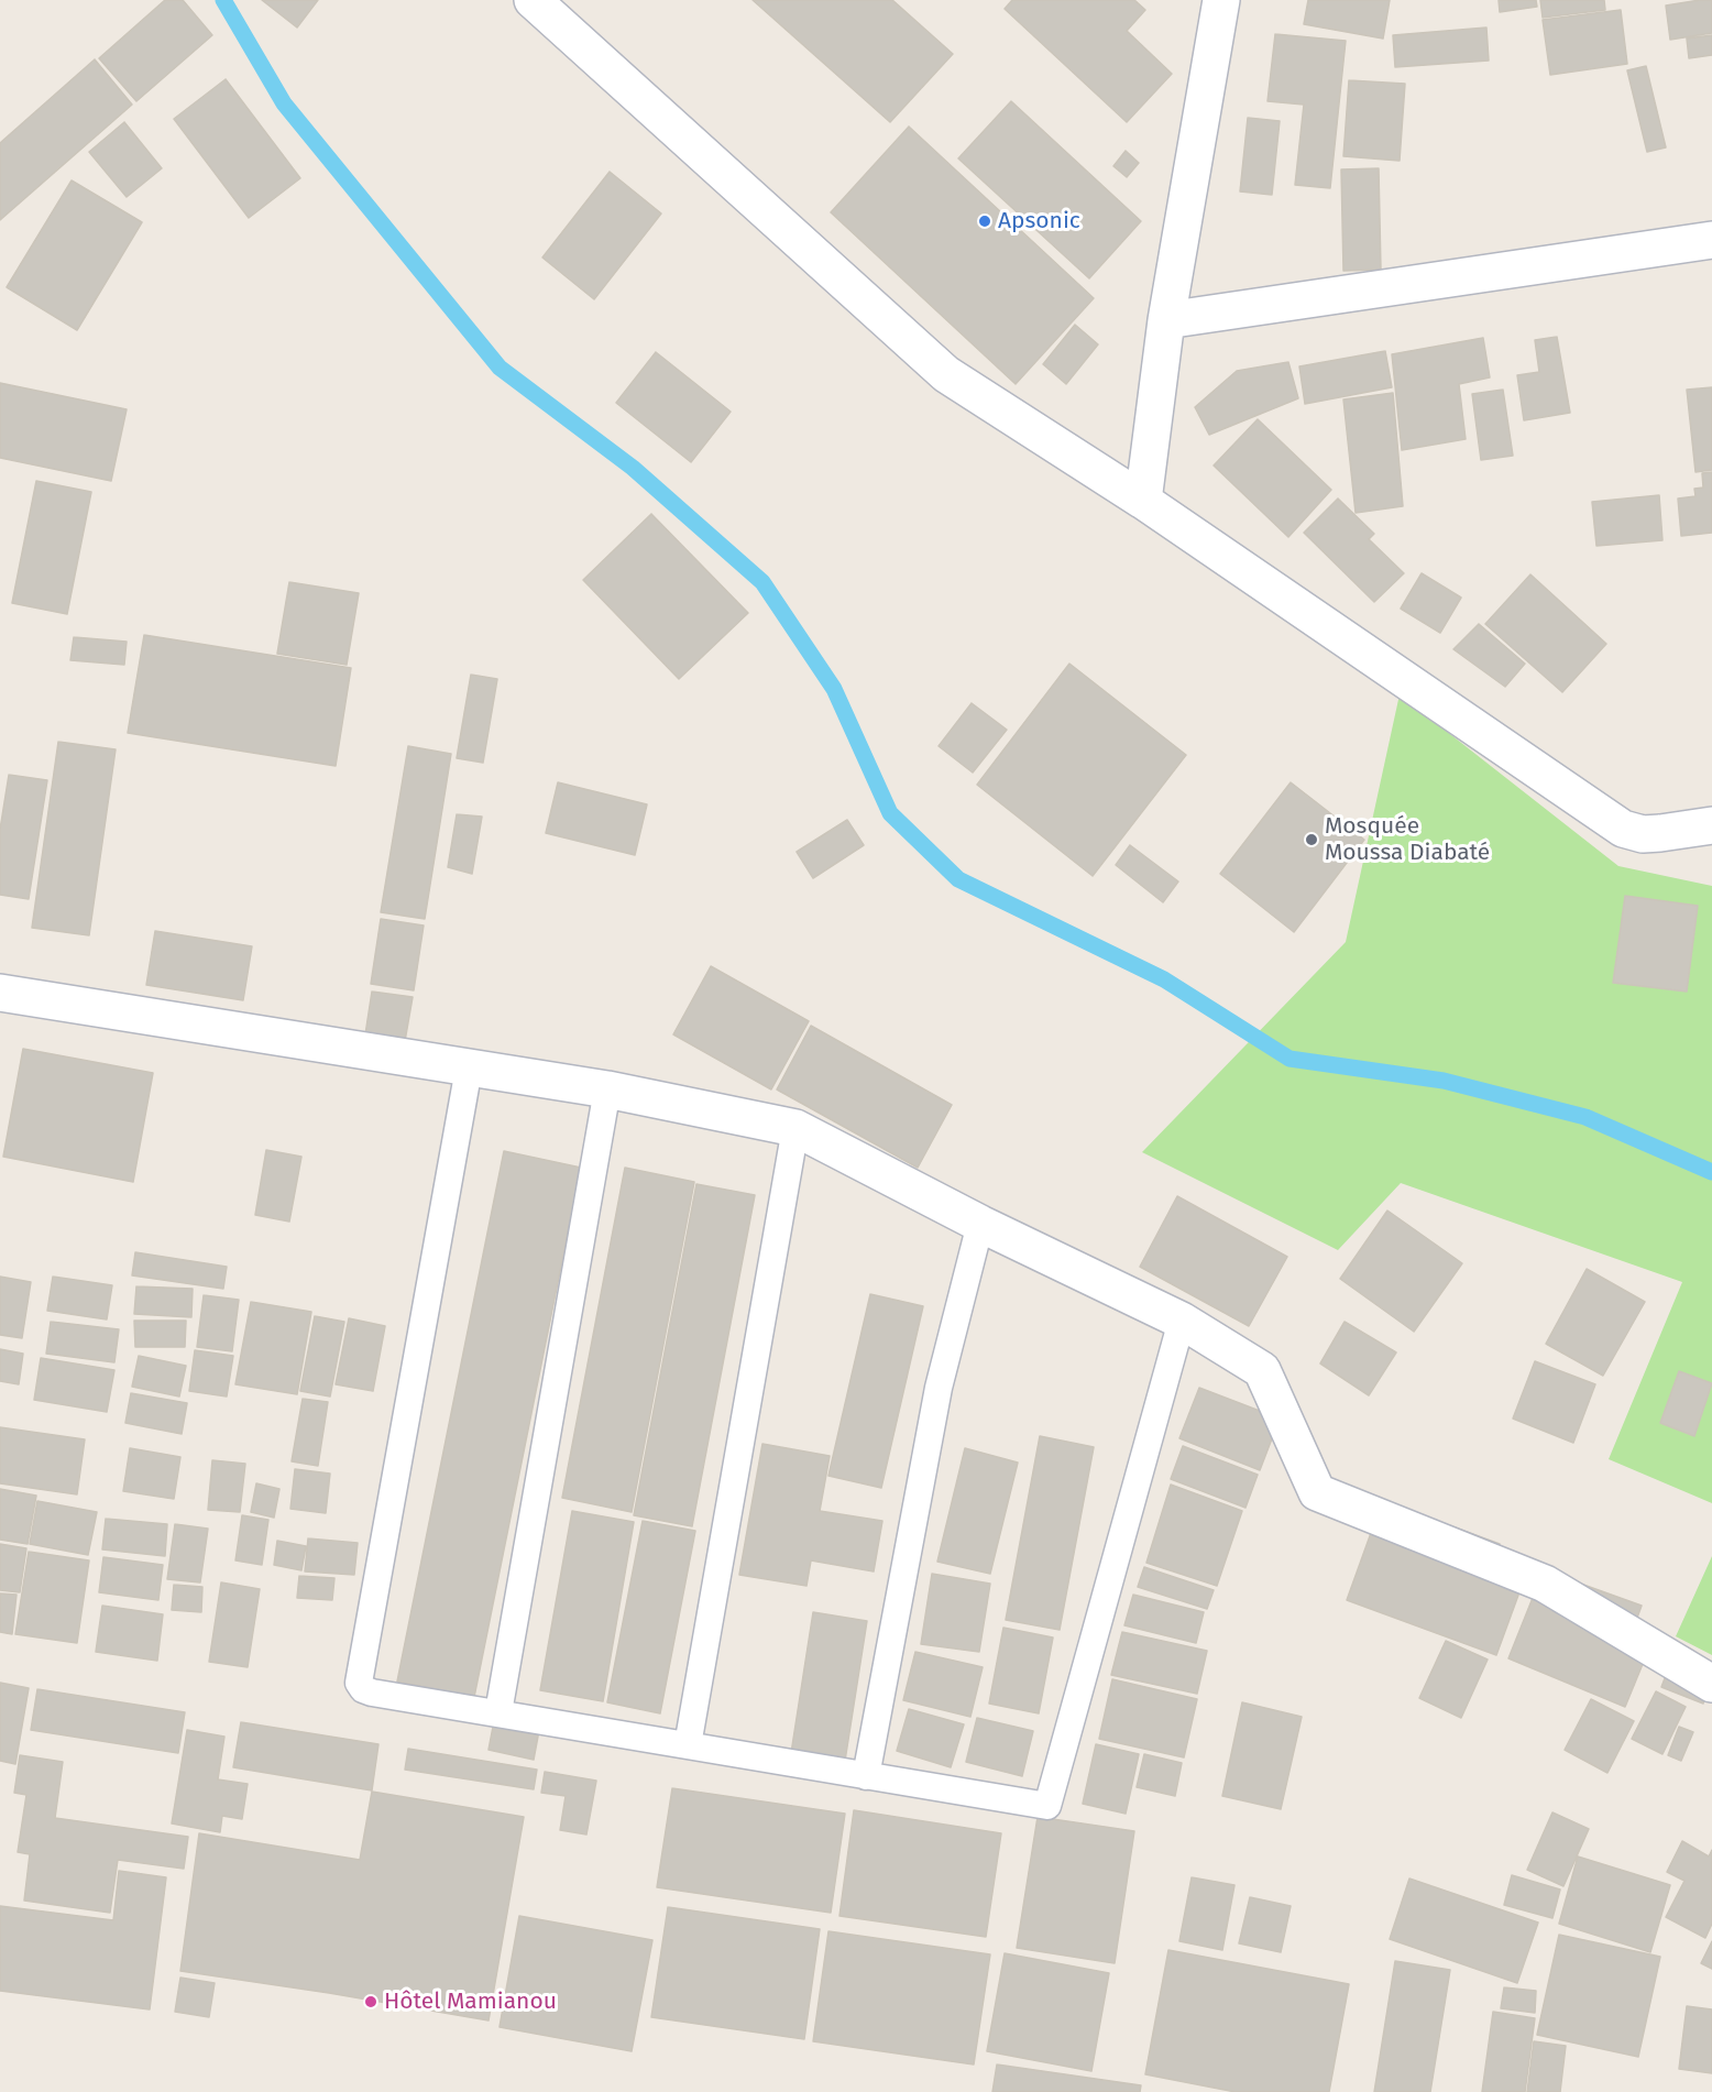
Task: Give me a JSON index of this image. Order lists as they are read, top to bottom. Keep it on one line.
{"places":["Apsonic","Mosquée Moussa Diabaté","Hôtel Mamianou"]}
